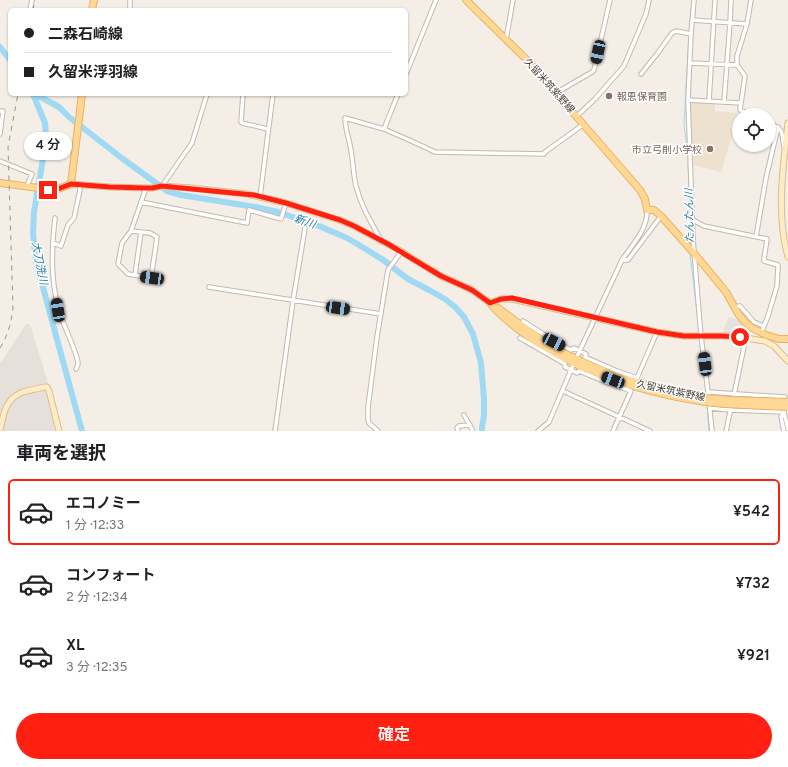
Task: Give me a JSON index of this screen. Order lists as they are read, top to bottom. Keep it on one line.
{"streets":{"main road":["久留米筑紫野線"]},"water":["たんたん川","新川","大刀洗川"],"places":["報恩保育園","市立弓削小学校"],"page":{"banner":["二森石崎線","久留米浮羽線"],"bubble":"4 分","heading":"車両を選択","list":[{"name":"エコノミー","note":"1 分 · 12:33","value":"¥542"},{"name":"コンフォート","note":"2 分 · 12:34","value":"¥732"},{"name":"XL","note":"3 分 · 12:35","value":"¥921"}],"buttons":"確定"}}
